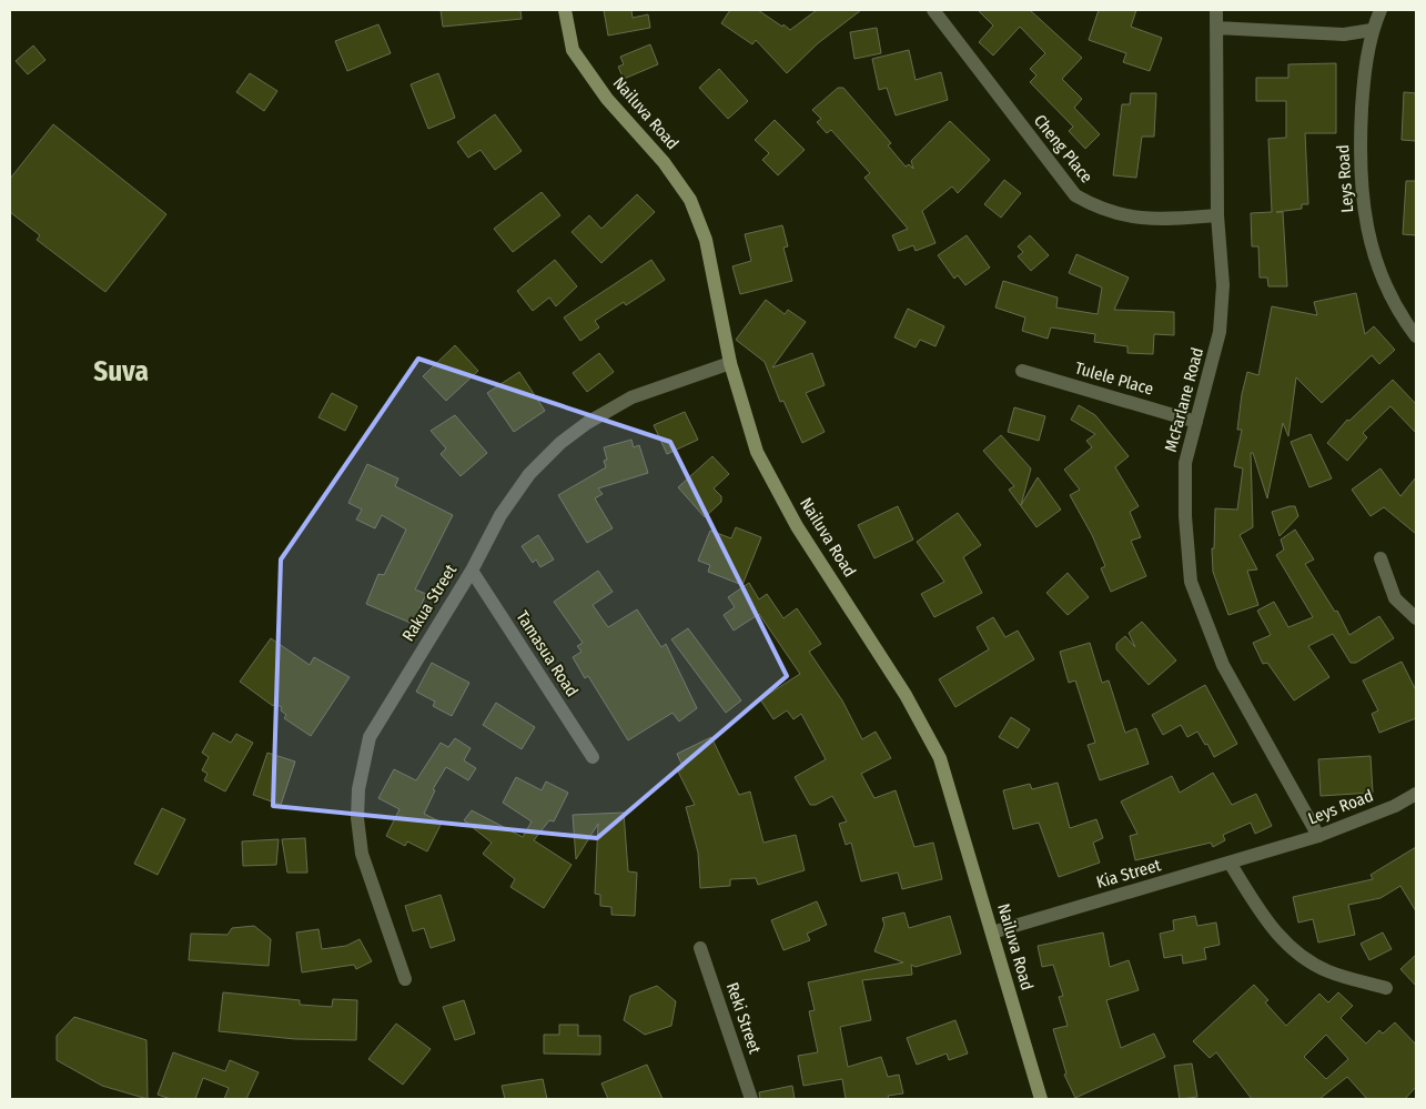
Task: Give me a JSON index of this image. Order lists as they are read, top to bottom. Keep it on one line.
{"streets":{"main road":["Nailuva Road"],"street":["Cheng Place","Leys Road","Tulele Place","McFarlane Road","Rakua Street","Tamasua Road","Kia Street","Reki Street"]},"crossings":[["Nailuva Road","Rakua Street"],["Nailuva Road","Kia Street"],["Cheng Place","McFarlane Road"],["Leys Road","McFarlane Road"],["Leys Road","Kia Street"],["Tulele Place","McFarlane Road"],["Rakua Street","Tamasua Road"]],"districts":["Suva"]}
